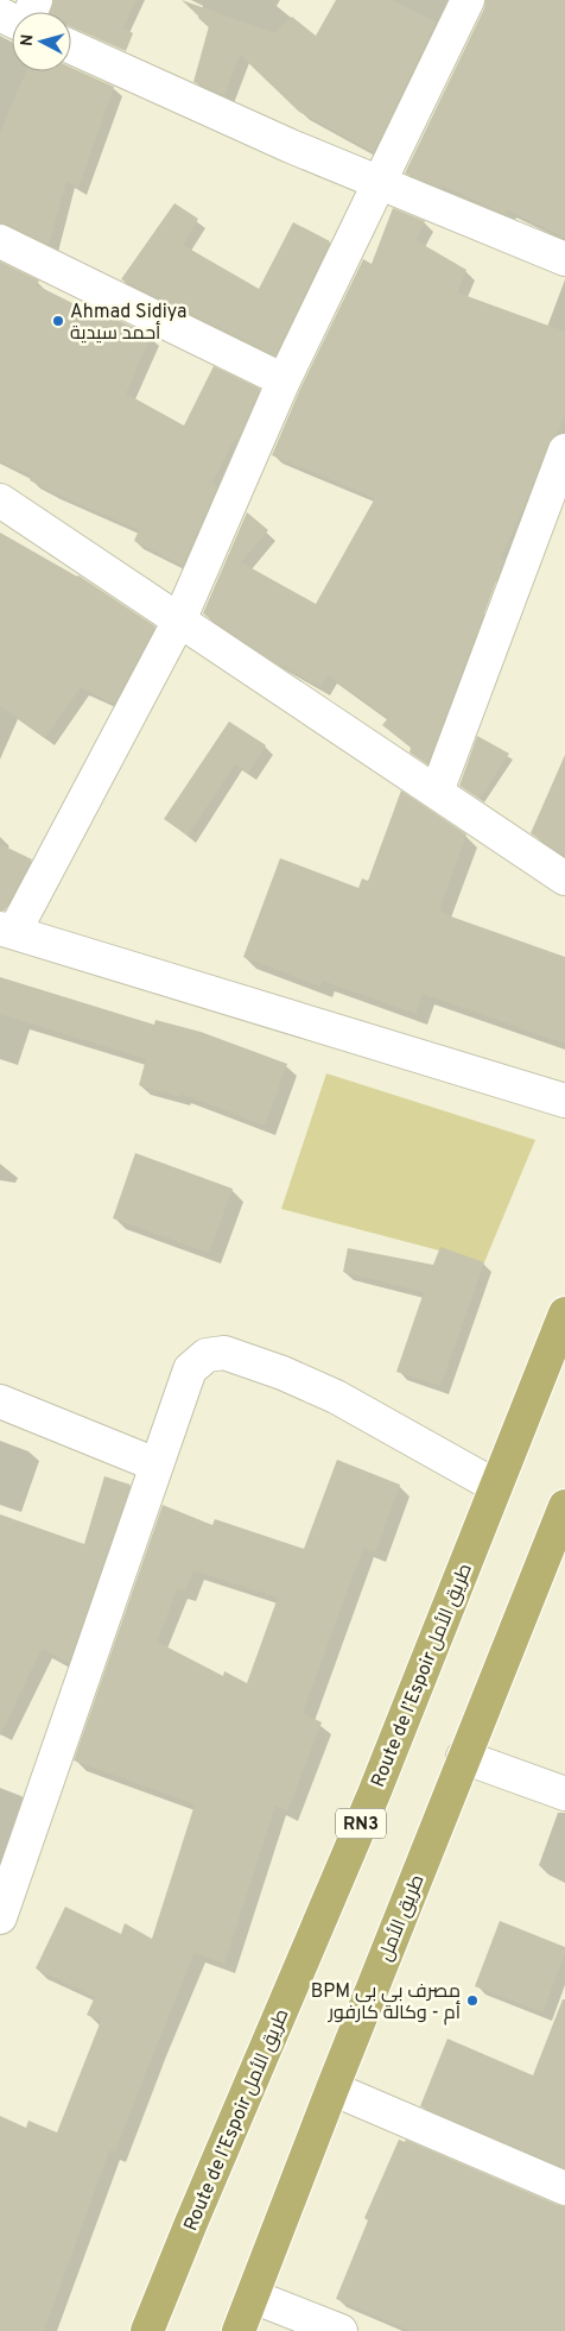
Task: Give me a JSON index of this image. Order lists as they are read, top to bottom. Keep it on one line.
{"streets":{"highway":["Route de l’Espoir طريق الأمل","RN3","طريق الأمل"]},"places":["Ahmad Sidiya أحمد سيدية","BPM مصرف بي بي أم - وكالة كارفور"],"north":"left"}
